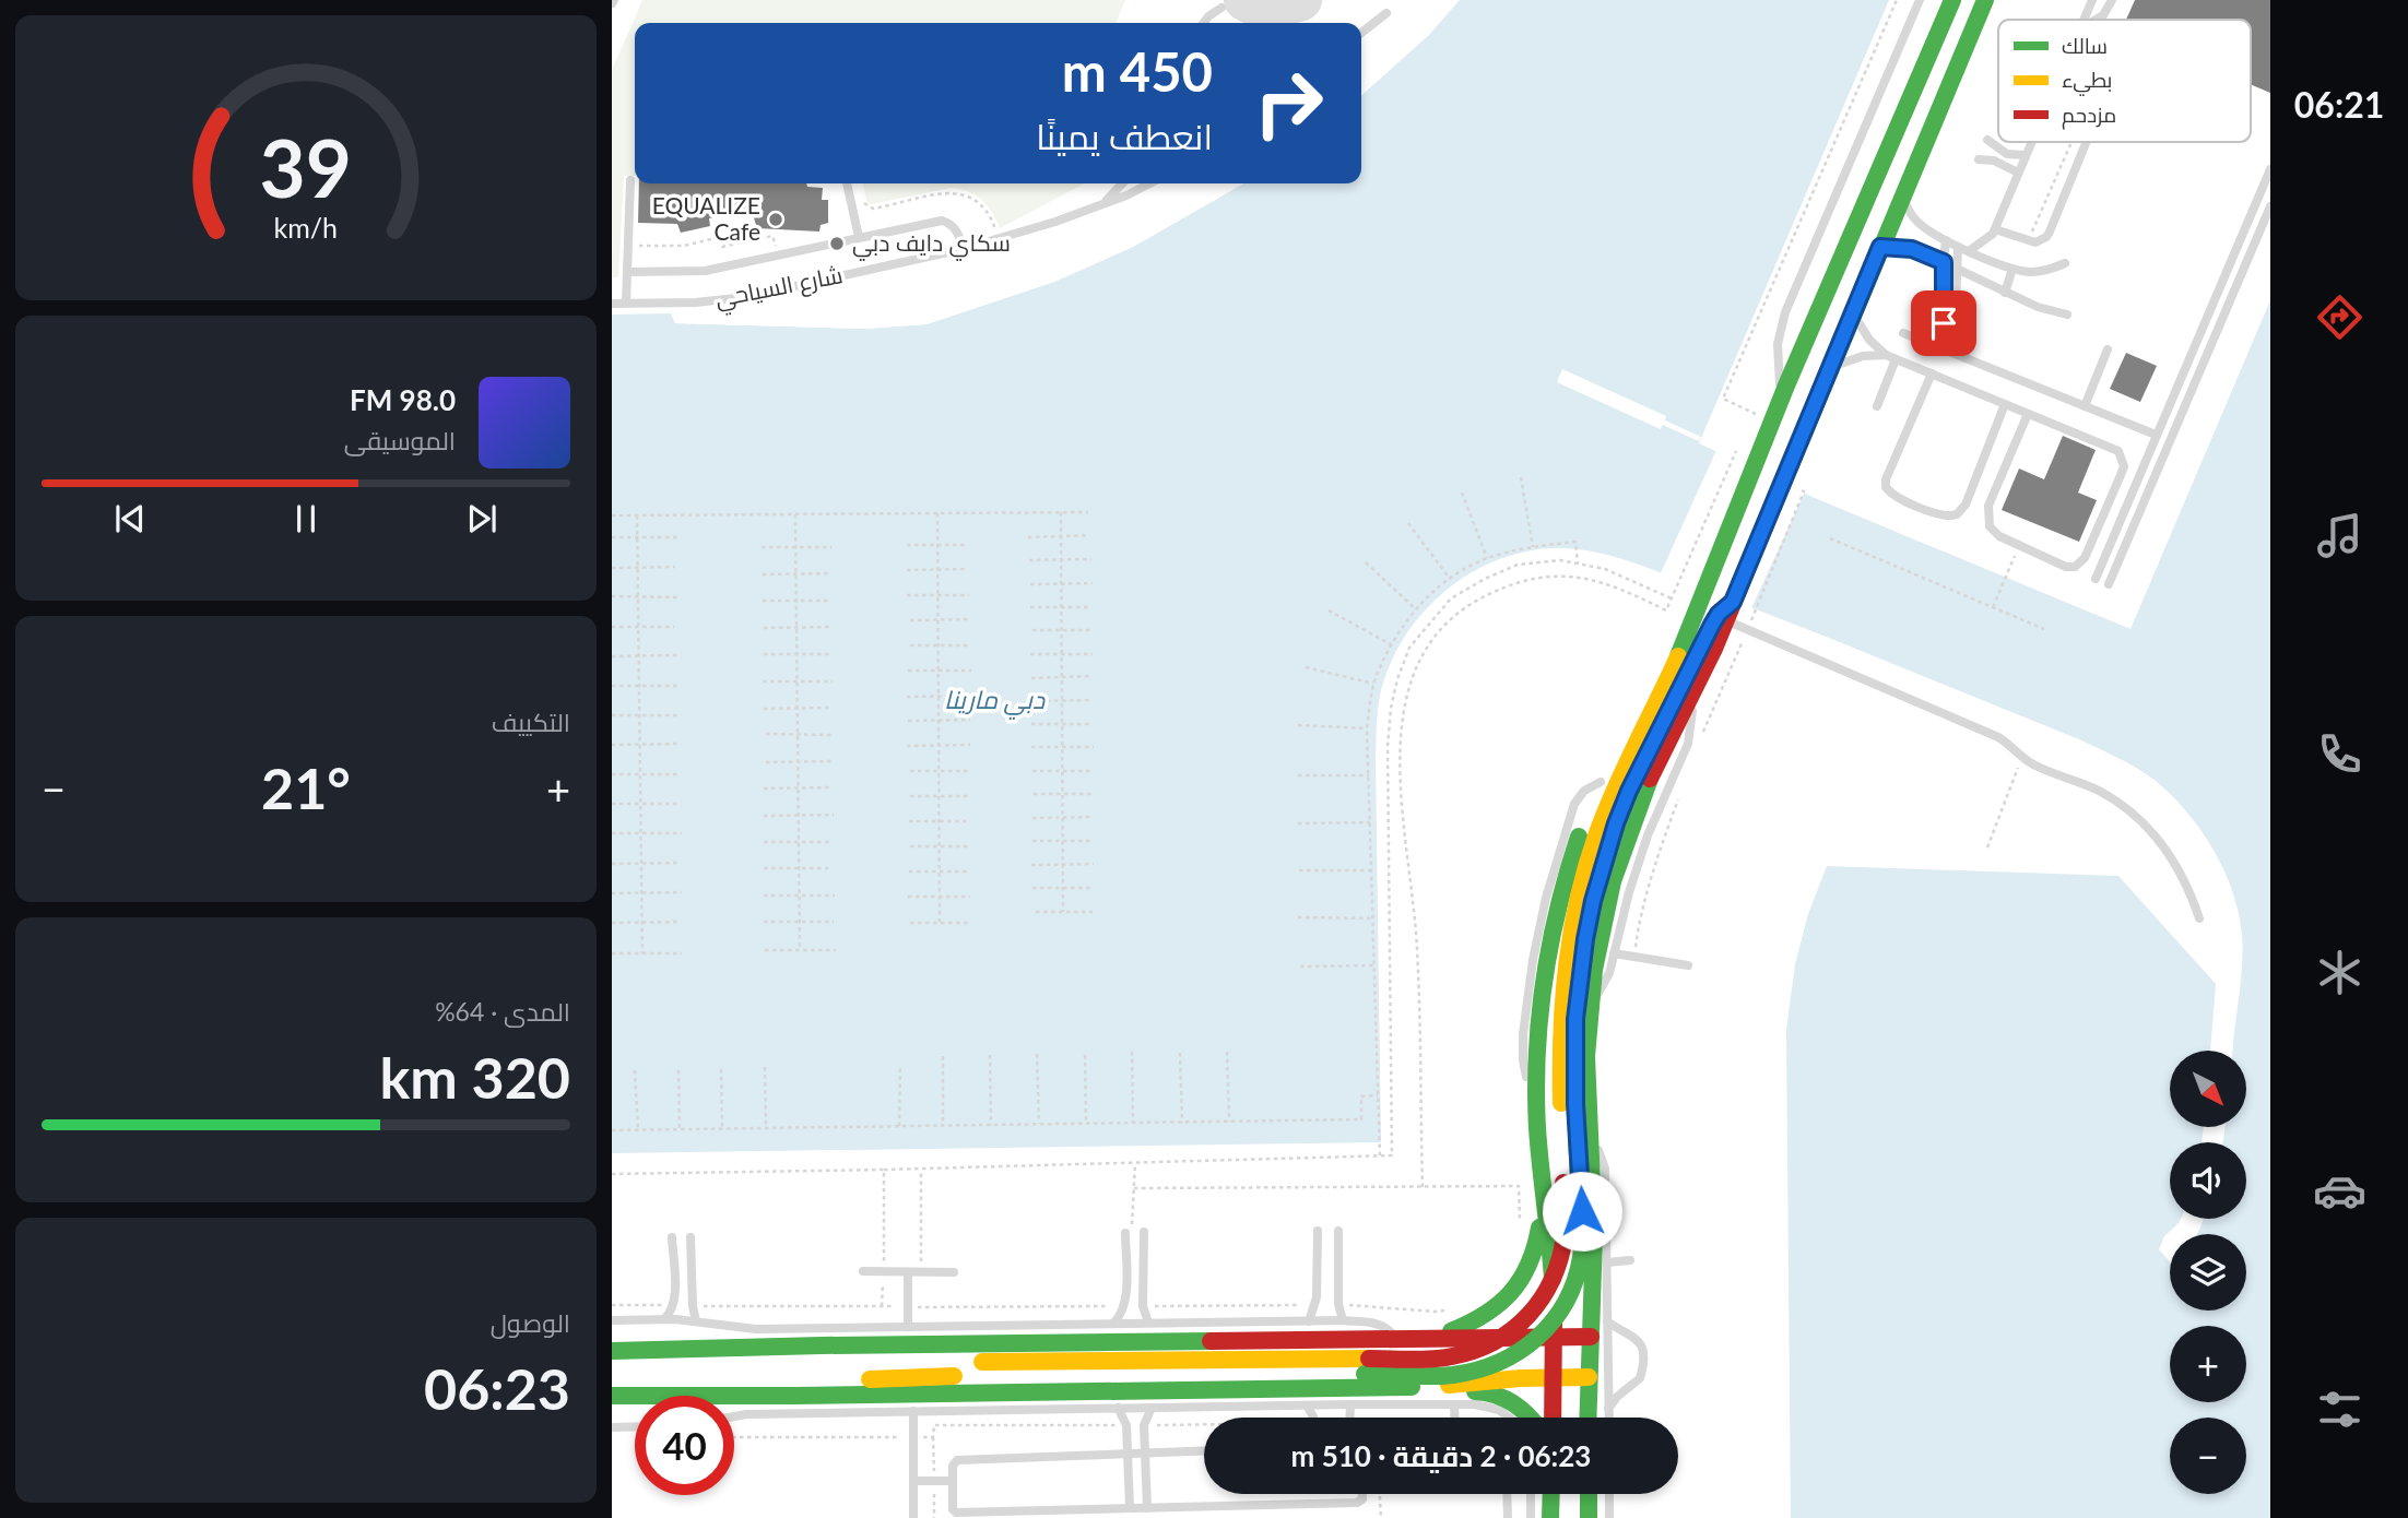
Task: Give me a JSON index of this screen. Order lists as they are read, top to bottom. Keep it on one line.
{"streets":{"lane":["شارع السياحي"]},"water":["دبي مارينا"],"places":["EQUALIZE Cafe","سكاي دايف دبي"],"legend":["سالك","بطيء","مزدحم"],"north":"bottom right","page":{"tabs":"06:21","turn":["450 m","انعطف يمينًا"],"song":["98.0 FM","الموسيقى"],"tile":["التكييف",["المدى · 64%","320 km"],["الوصول","06:23"]],"heat":["−","21°","+"],"map_buttons":["+","−"],"limit":"40","trip":"06:23 · 2 دقيقة · 510 m","gauge":["39","km/h"]}}
